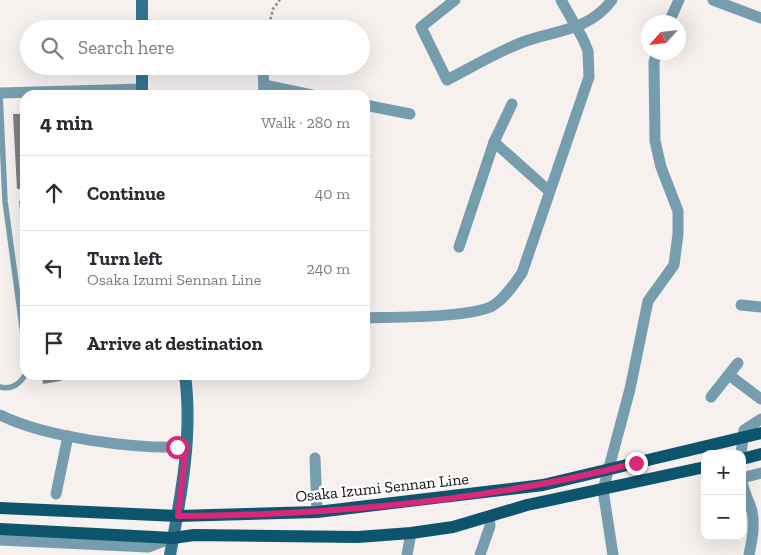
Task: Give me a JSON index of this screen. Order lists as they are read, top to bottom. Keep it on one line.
{"streets":{"main road":["Osaka Izumi Sennan Line"]},"north":"bottom left","page":{"search":"Search here","heading":["4 min","Walk · 280 m"],"list":[["Continue","40 m"],["Turn left","Osaka Izumi Sennan Line","240 m"],"Arrive at destination"],"map_buttons":["+","−"]}}
